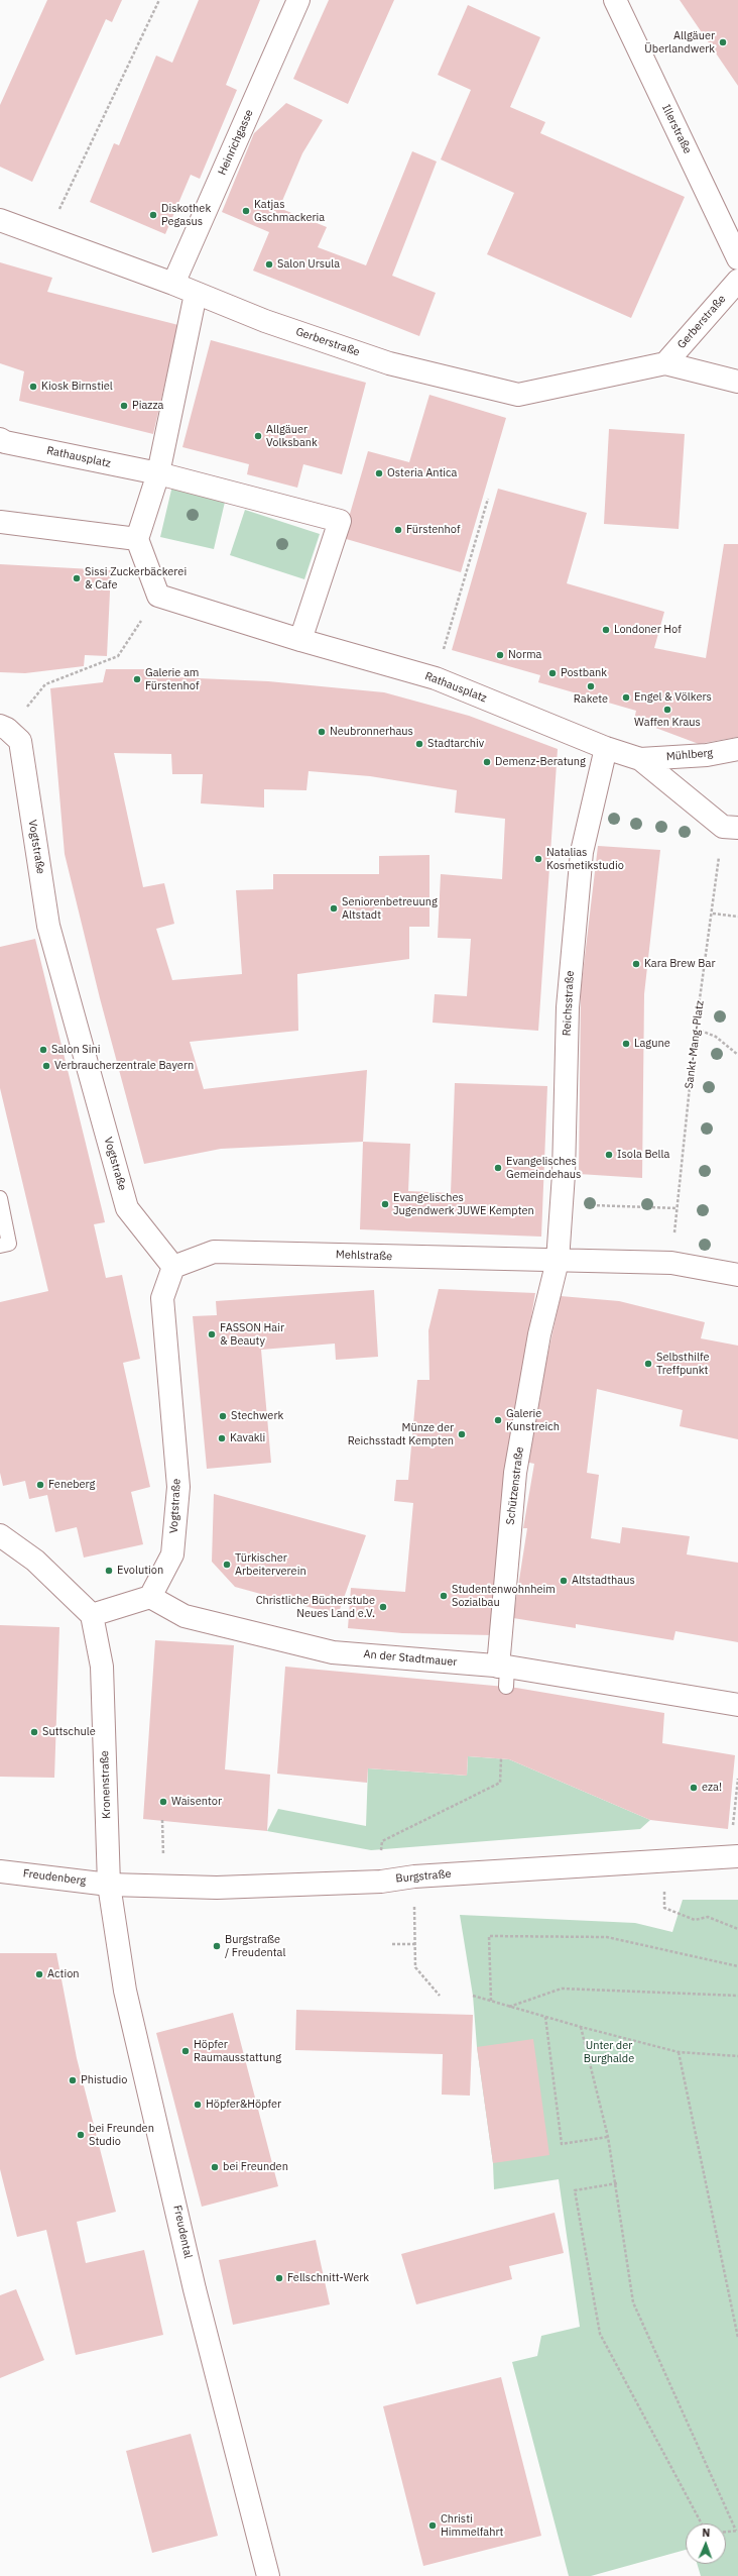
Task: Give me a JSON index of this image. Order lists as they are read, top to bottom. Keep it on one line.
{"streets":{"street":["Illerstraße","Heinrichgasse","Gerberstraße","Rathausplatz","Mühlberg","Vogtstraße","Reichsstraße","Mehlstraße","Schützenstraße","An der Stadtmauer","Kronenstraße","Burgstraße","Freudenberg","Freudental"],"path":["Sankt-Mang-Platz"]},"crossings":[["Heinrichgasse","Gerberstraße"],["Rathausplatz","Reichsstraße"],["Vogtstraße","Mehlstraße"],["Vogtstraße","An der Stadtmauer"],["Reichsstraße","Mehlstraße"],["Reichsstraße","Schützenstraße"],["Mehlstraße","Schützenstraße"],["Schützenstraße","An der Stadtmauer"],["Kronenstraße","Burgstraße"],["Kronenstraße","Freudenberg"],["Kronenstraße","Freudental"],["Burgstraße","Freudenberg"],["Burgstraße","Freudental"],["Freudenberg","Freudental"]],"parks":["Unter der Burghalde"],"places":["Allgäuer Überlandwerk","Katjas Gschmackeria","Diskothek Pegasus","Salon Ursula","Kiosk Birnstiel","Piazza","Allgäuer Volksbank","Osteria Antica","Fürstenhof","Sissi Zuckerbäckerei & Cafe","Londoner Hof","Norma","Postbank","Galerie am Fürstenhof","Rakete","Engel & Völkers","Waffen Kraus","Neubronnerhaus","Stadtarchiv","Demenz-Beratung","Natalias Kosmetikstudio","Seniorenbetreuung Altstadt","Kara Brew Bar","Lagune","Salon Sini","Verbraucherzentrale Bayern","Isola Bella","Evangelisches Gemeindehaus","Evangelisches Jugendwerk JUWE Kempten","FASSON Hair & Beauty","Selbsthilfe Treffpunkt","Stechwerk","Galerie Kunstreich","Münze der Reichsstadt Kempten","Kavakli","Feneberg","Türkischer Arbeiterverein","Evolution","Altstadthaus","Studentenwohnheim Sozialbau","Christliche Bücherstube Neues Land e.V.","Suttschule","eza!","Waisentor","Burgstraße / Freudental","Action","Höpfer Raumausstattung","Phistudio","Höpfer&Höpfer","bei Freunden Studio","bei Freunden","Fellschnitt-Werk","Christi Himmelfahrt"],"north":"top"}
